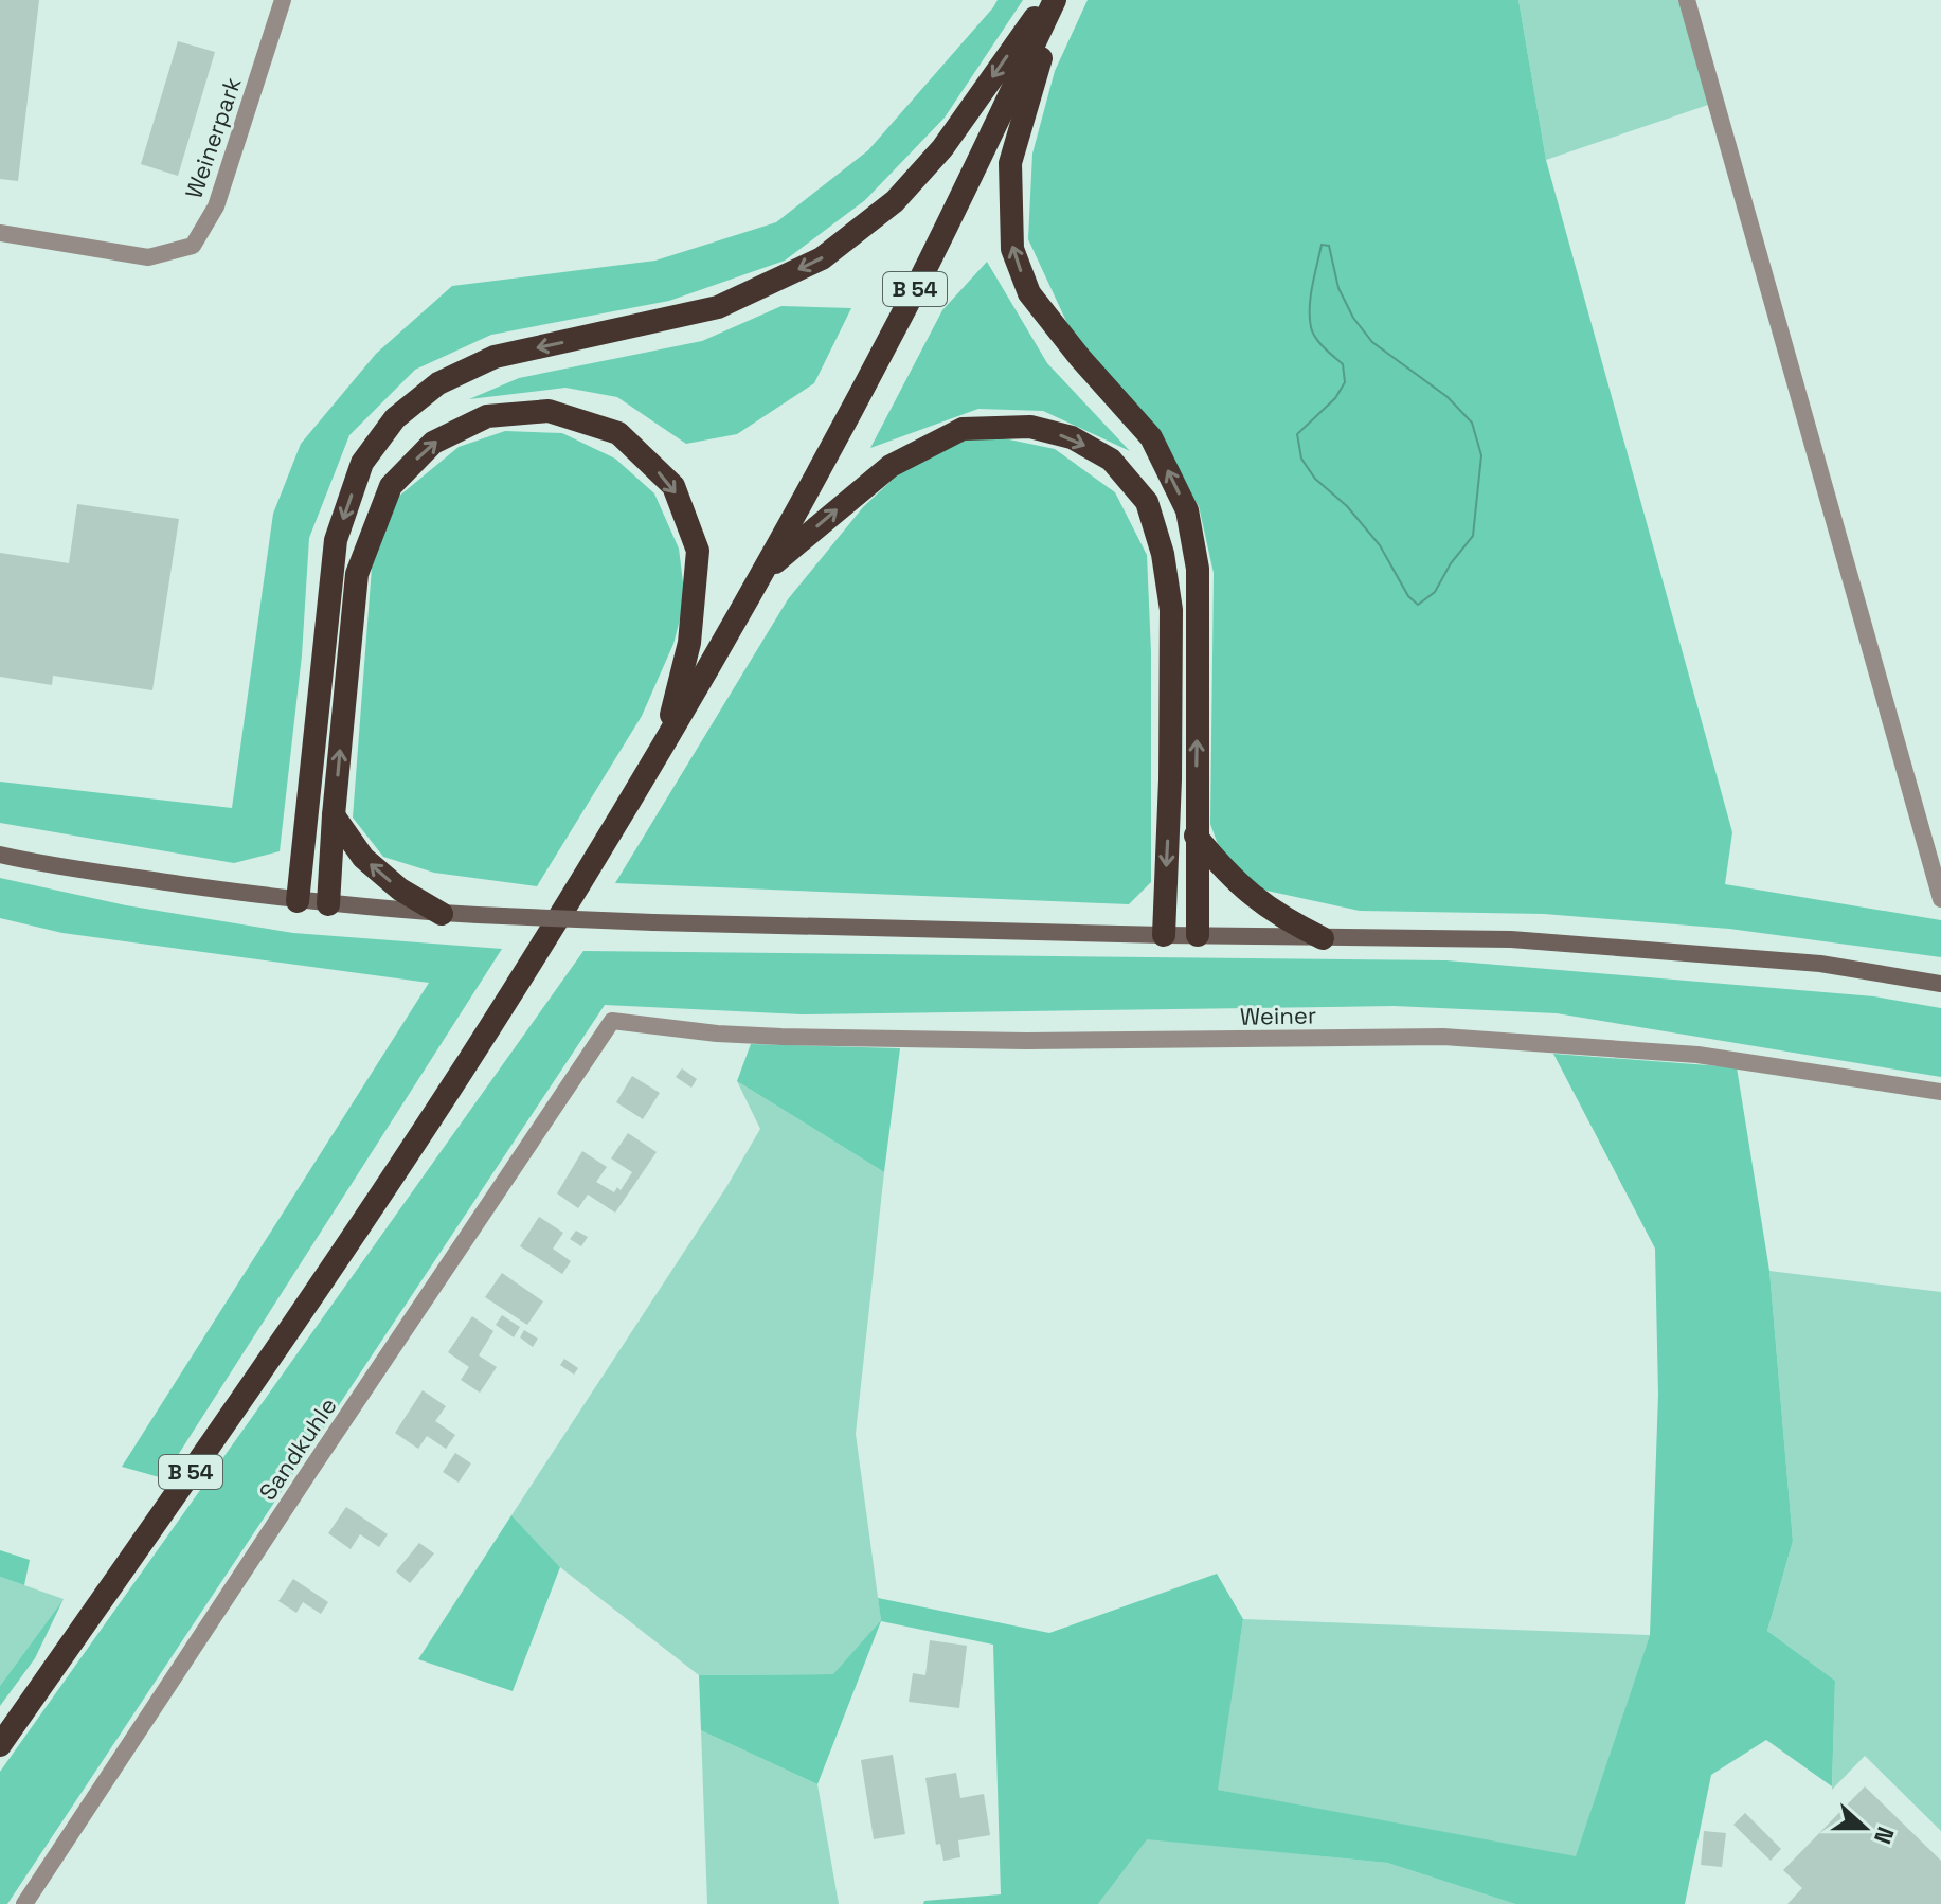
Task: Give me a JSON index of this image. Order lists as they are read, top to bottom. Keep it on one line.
{"streets":{"highway":["B 54"],"street":["Weinerpark","Weiner","Sandkuhle"]},"crossings":[["Weiner","Sandkuhle"]],"north":"right"}
